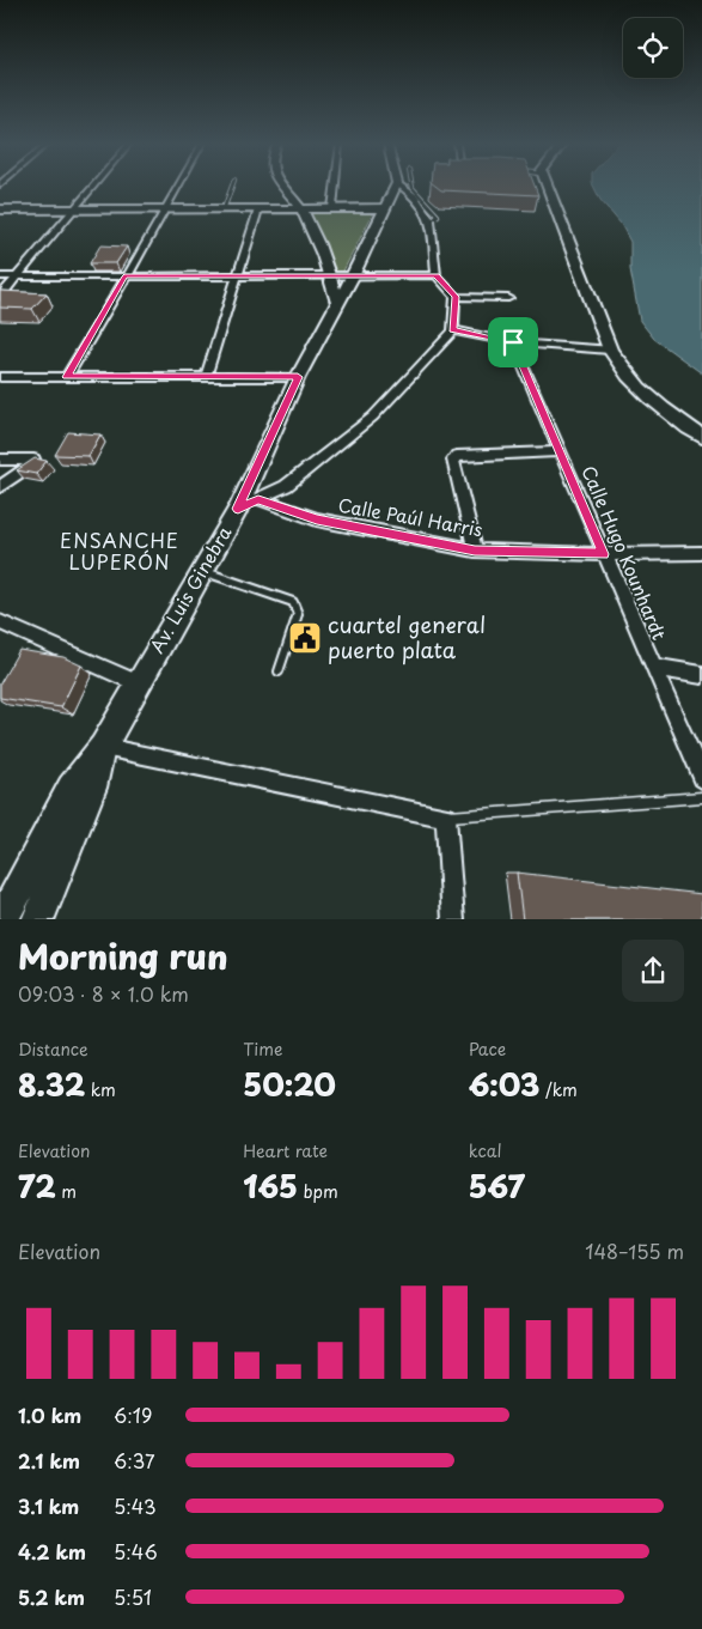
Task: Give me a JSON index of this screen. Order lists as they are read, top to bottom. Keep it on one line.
{"streets":{"street":["Calle Paúl Harris","Calle Hugo Kounhardt","Av. Luis Ginebra"]},"crossings":[["Calle Paúl Harris","Calle Hugo Kounhardt"]],"districts":["ENSANCHE LUPERÓN"],"places":{"public building":["cuartel general puerto plata"]},"page":{"heading":["Morning run","09:03 · 8 × 1.0 km"],"stats":[["Distance","8.32 km"],["Time","50:20"],["Pace","6:03 /km"],["Elevation","72 m"],["Heart rate","165 bpm"],["kcal","567"]],"chart":["Elevation","148–155 m"],"list":[{"name":"1.0 km","note":"6:19"},{"name":"2.1 km","note":"6:37"},{"name":"3.1 km","note":"5:43"},{"name":"4.2 km","note":"5:46"},{"name":"5.2 km","note":"5:51"}]}}
